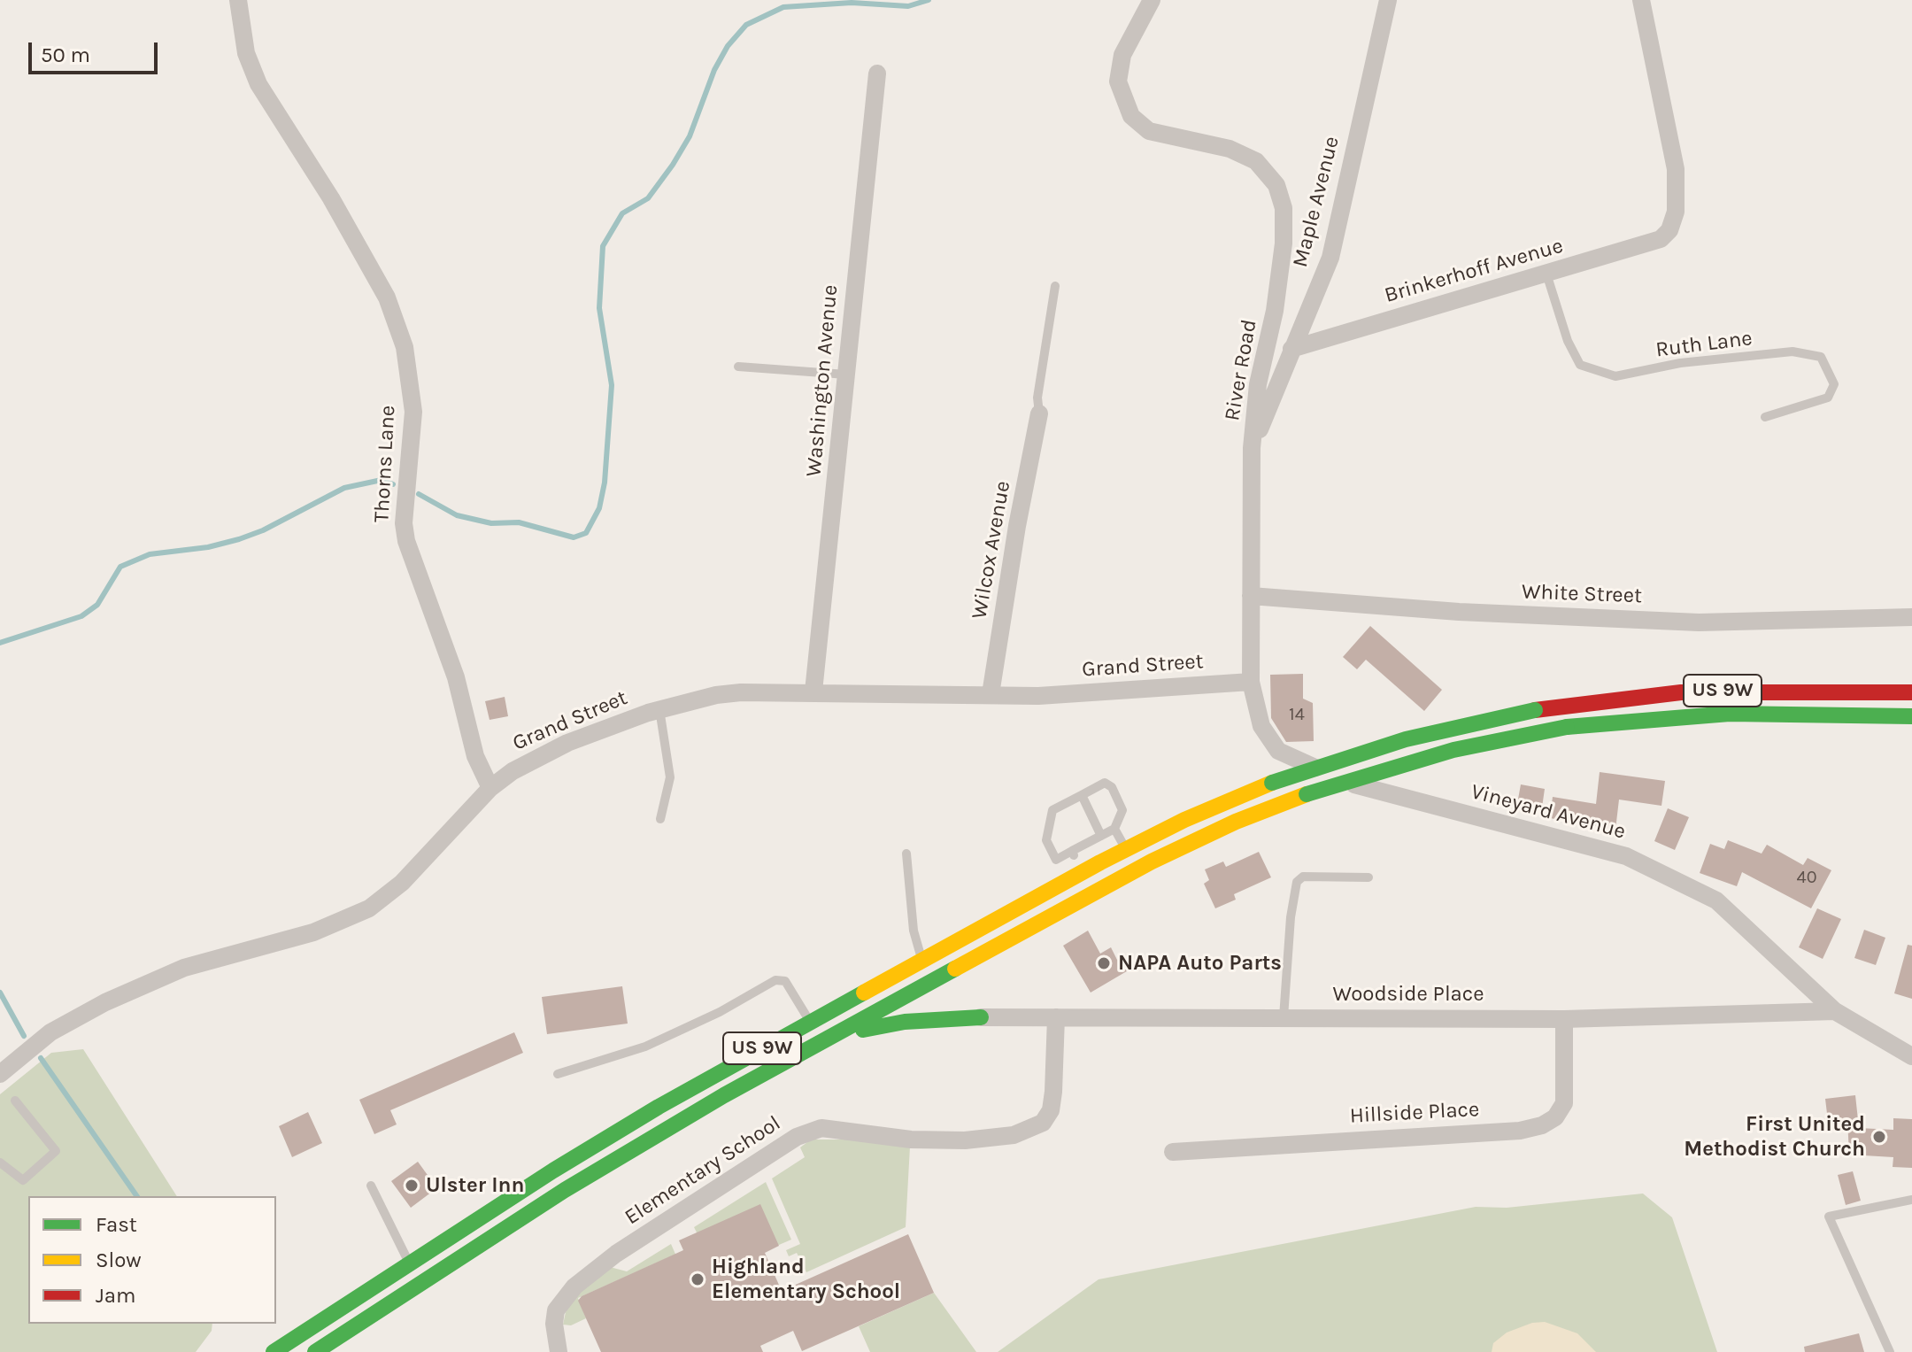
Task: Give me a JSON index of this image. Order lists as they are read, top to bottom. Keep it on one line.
{"streets":{"highway":["US 9W"],"street":["Maple Avenue","Brinkerhoff Avenue","River Road","Washington Avenue","Thorns Lane","Wilcox Avenue","White Street","Grand Street","Vineyard Avenue","Woodside Place","Hillside Place","Elementary School"],"lane":["Ruth Lane"]},"crossings":[["Maple Avenue","Brinkerhoff Avenue"],["Maple Avenue","River Road"],["Brinkerhoff Avenue","Ruth Lane"],["River Road","White Street"],["River Road","Vineyard Avenue"],["Washington Avenue","Grand Street"],["Thorns Lane","Grand Street"],["Wilcox Avenue","Grand Street"],["White Street","Vineyard Avenue"],["Grand Street","Vineyard Avenue"],["Vineyard Avenue","Woodside Place"],["Woodside Place","Hillside Place"],["Woodside Place","Elementary School"]],"places":["NAPA Auto Parts","First United Methodist Church","Ulster Inn","Highland Elementary School"],"house_numbers":["14","40"],"legend":["Fast","Slow","Jam"],"scale_bar":"50 m"}
